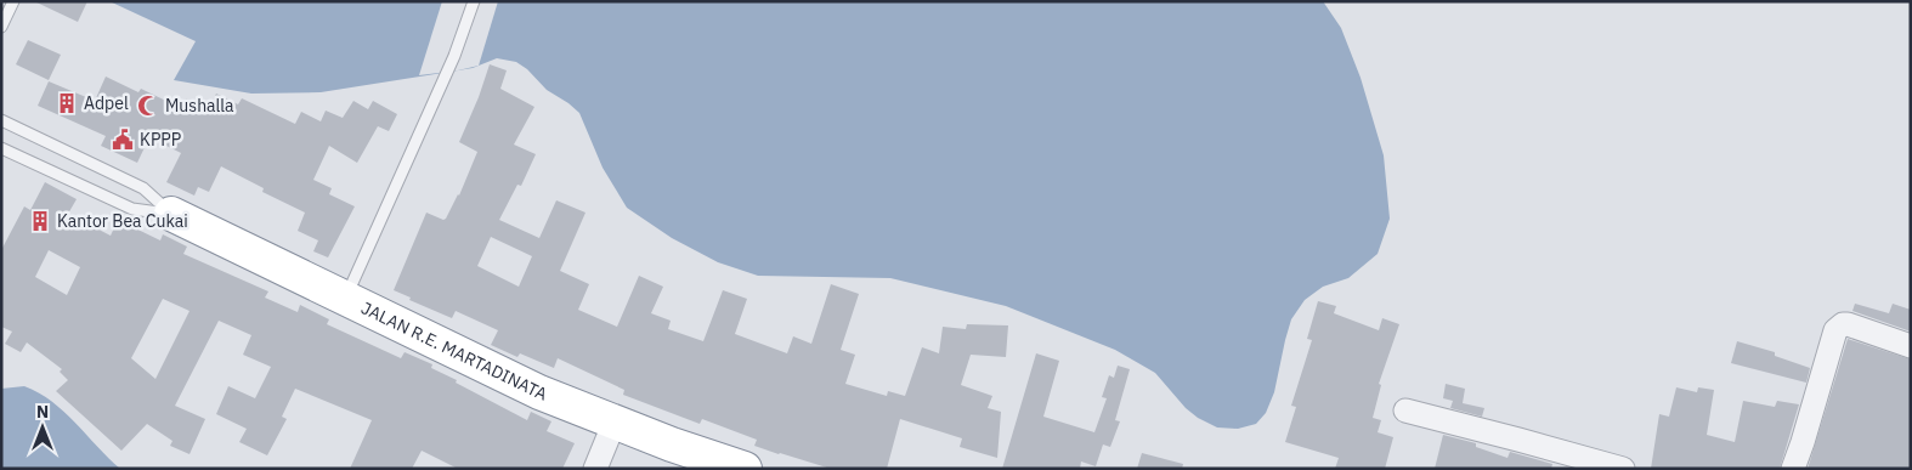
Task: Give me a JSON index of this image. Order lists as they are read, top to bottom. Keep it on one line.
{"streets":{"highway":["JALAN R.E. MARTADINATA"]},"places":{"building":["Adpel","Kantor Bea Cukai"],"mosque":["Mushalla"],"public building":["KPPP"]},"north":"top"}
